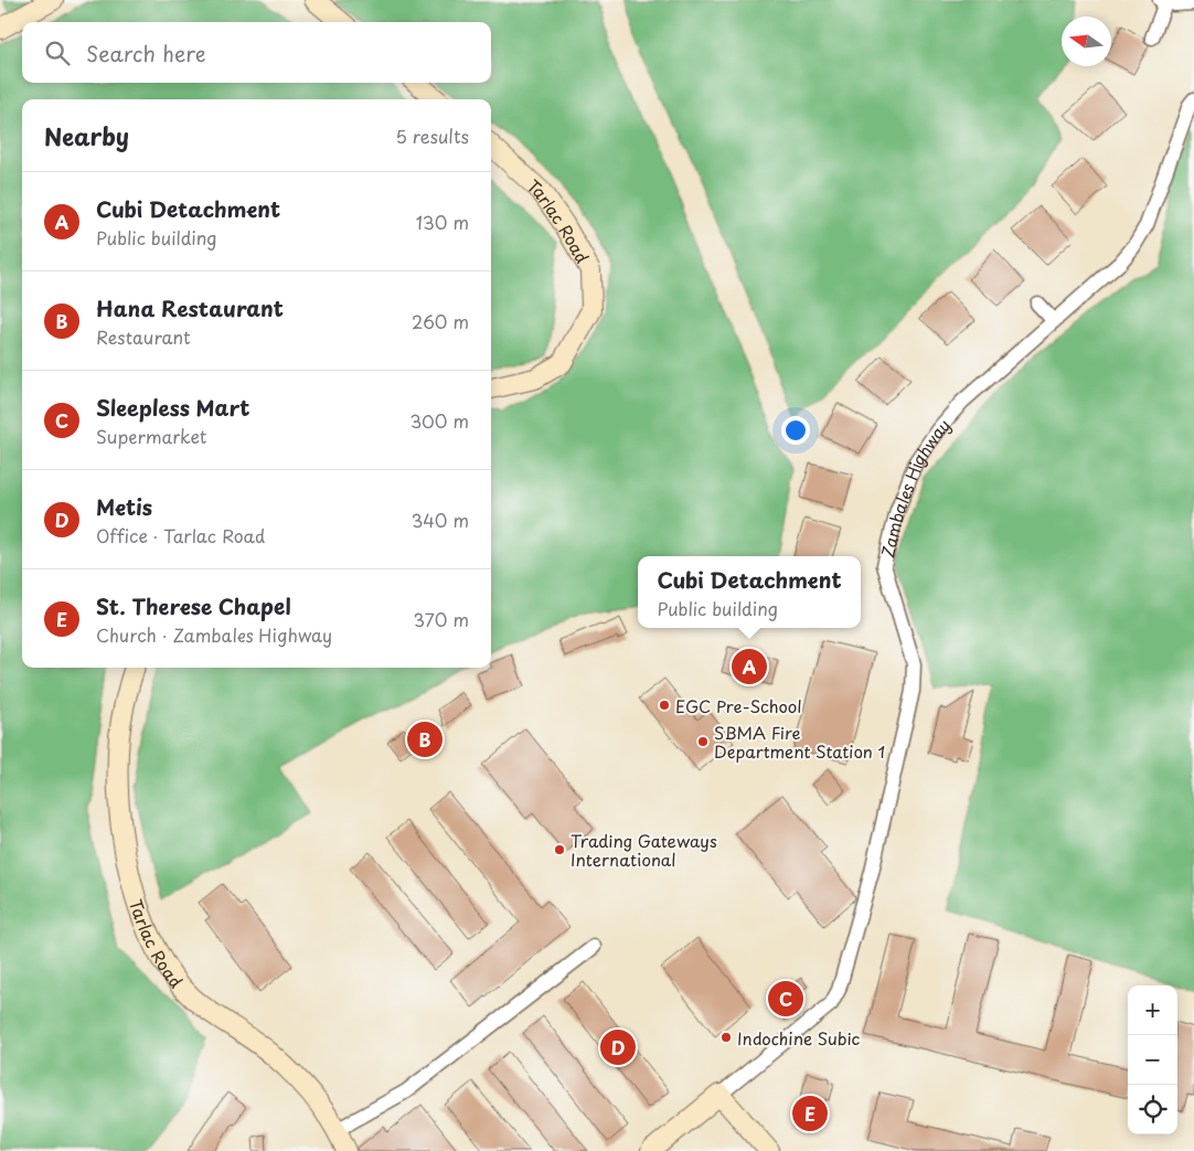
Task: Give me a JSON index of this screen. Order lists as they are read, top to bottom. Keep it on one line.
{"streets":{"main road":["Tarlac Road"],"street":["Zambales Highway"]},"places":["EGC Pre-School","SBMA Fire Department Station 1","Trading Gateways International","Indochine Subic"],"north":"left","page":{"search":"Search here","heading":["Nearby","5 results"],"list":[{"mark":"A","name":"Cubi Detachment","note":"Public building","value":"130 m"},{"mark":"B","name":"Hana Restaurant","note":"Restaurant","value":"260 m"},{"mark":"C","name":"Sleepless Mart","note":"Supermarket","value":"300 m"},{"mark":"D","name":"Metis","note":"Office · Tarlac Road","value":"340 m"},{"mark":"E","name":"St. Therese Chapel","note":"Church · Zambales Highway","value":"370 m"}],"popup":["Cubi Detachment","Public building"],"pins":["A","B","C","D","E"],"map_buttons":["+","−"]}}
